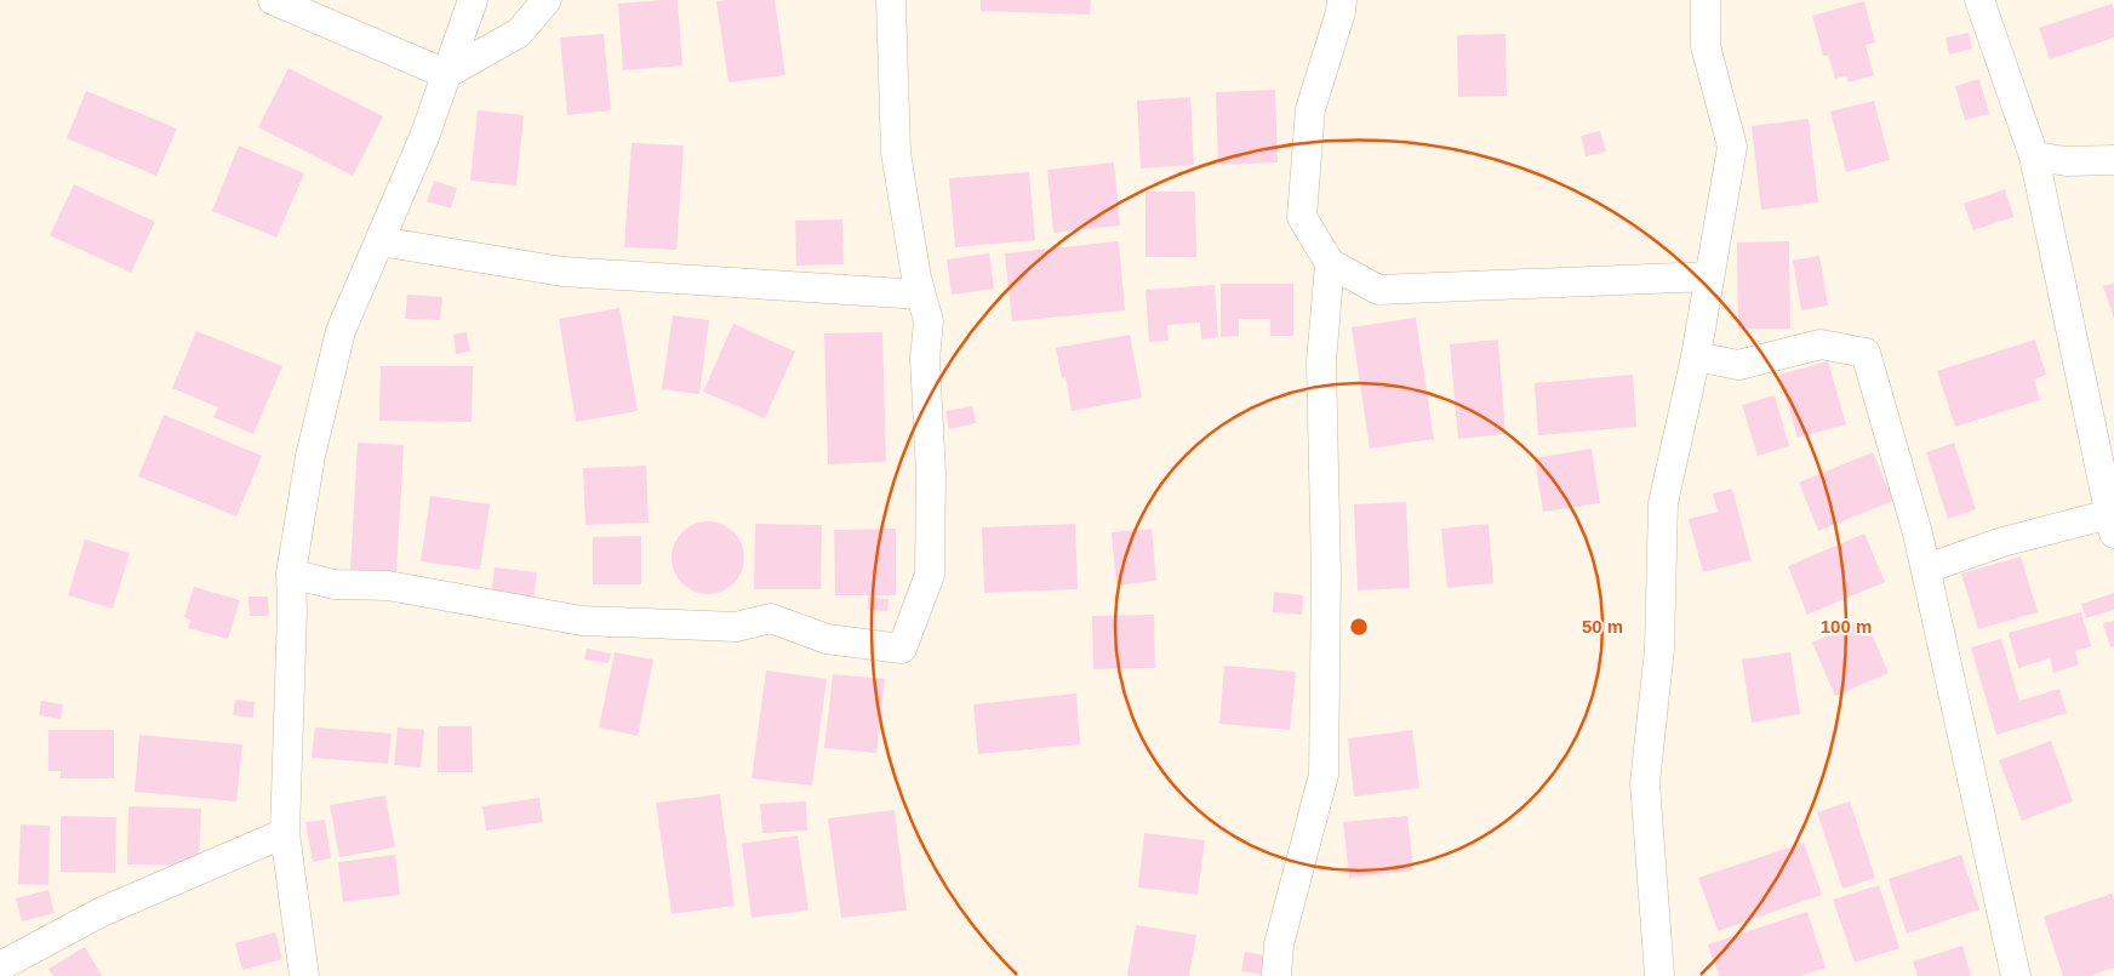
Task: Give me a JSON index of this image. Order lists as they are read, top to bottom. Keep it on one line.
{"rings":["50 m","100 m"]}
